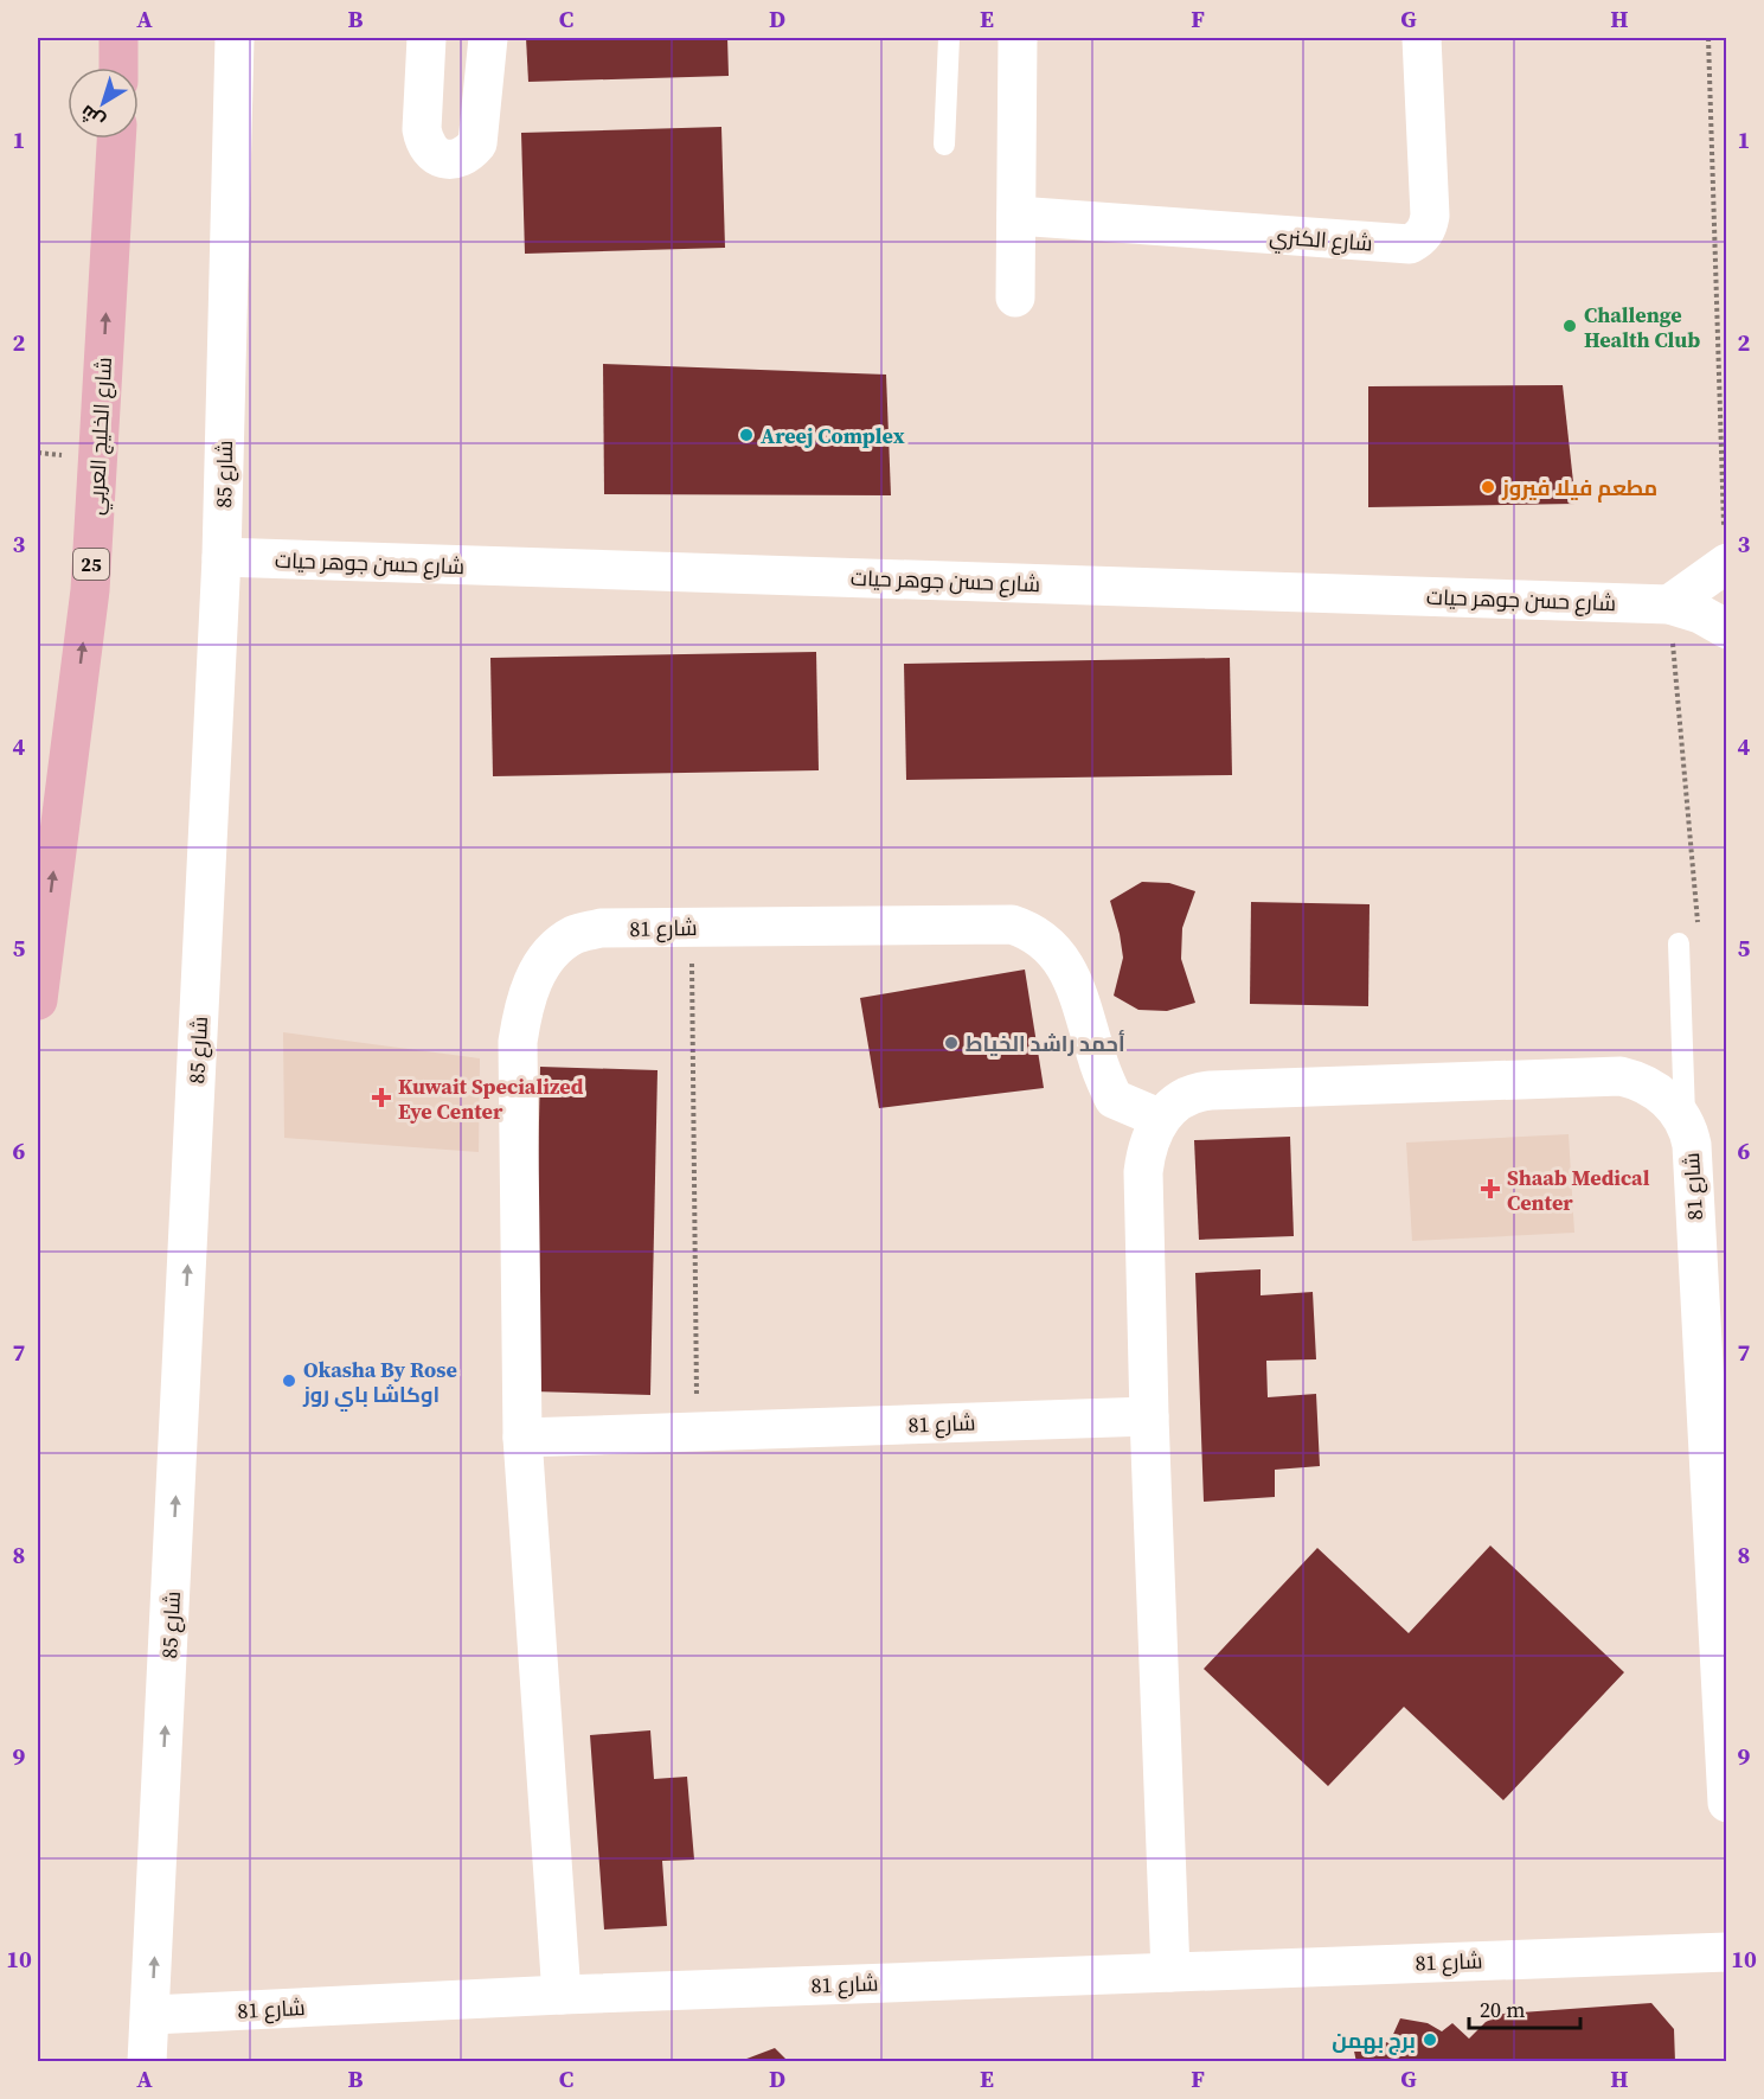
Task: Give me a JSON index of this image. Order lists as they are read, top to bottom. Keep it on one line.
{"streets":{"main road":["شارع الخليج العربي","25"],"street":["شارع الكنري","شارع 85","شارع حسن جوهر حيات","شارع 81"]},"crossings":[["شارع 85","شارع حسن جوهر حيات"],["شارع 85","شارع 81"]],"one_way":["شارع الخليج العربي","شارع 85"],"places":{"other":["Challenge Health Club","Areej Complex","مطعم فيلا فيروز","أحمد راشد الخياط","Okasha By Rose اوكاشا باي روز","برج بهمن"],"health":["Kuwait Specialized Eye Center","Shaab Medical Center"]},"scale_bar":"20 m","north":"bottom left","grid":{"columns":["A","B","C","D","E","F","G","H"],"rows":["1","2","3","4","5","6","7","8","9","10"]}}
